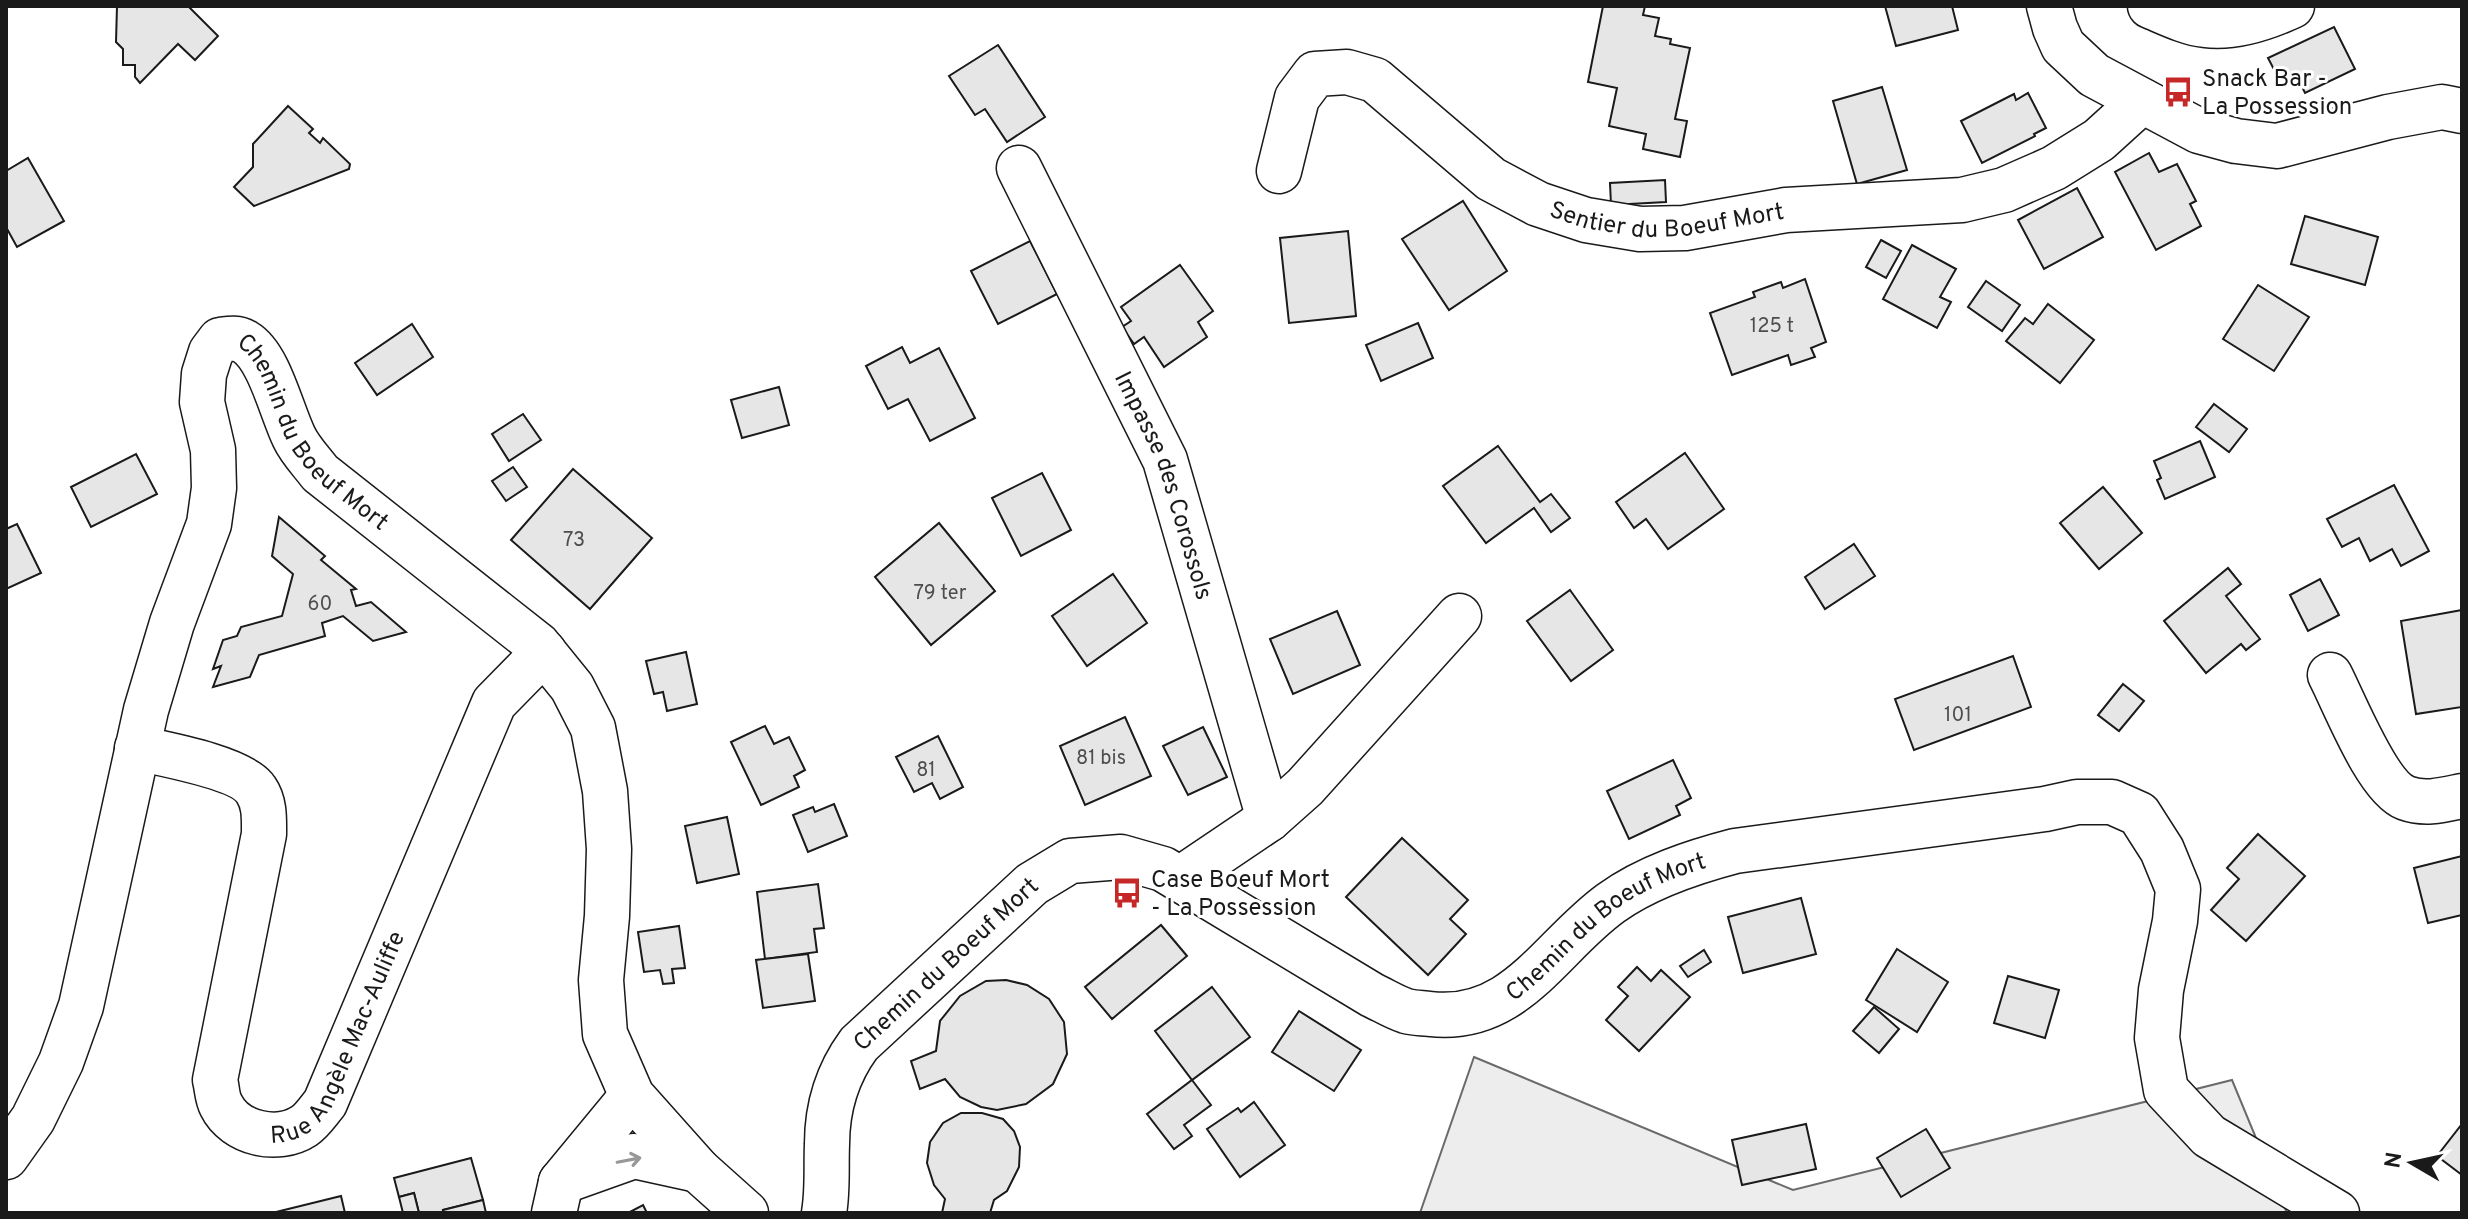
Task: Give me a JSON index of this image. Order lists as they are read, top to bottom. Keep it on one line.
{"streets":{"street":["Sentier du Boeuf Mort","Chemin du Boeuf Mort","Impasse des Corossols","Rue Angèle Mac-Auliffe"]},"crossings":[["Chemin du Boeuf Mort","Rue Angèle Mac-Auliffe"]],"places":{"bus stop":["Snack Bar - La Possession","Case Boeuf Mort - La Possession"]},"house_numbers":["125 t","73","79 ter","60","101","81 bis","81"],"north":"left"}
